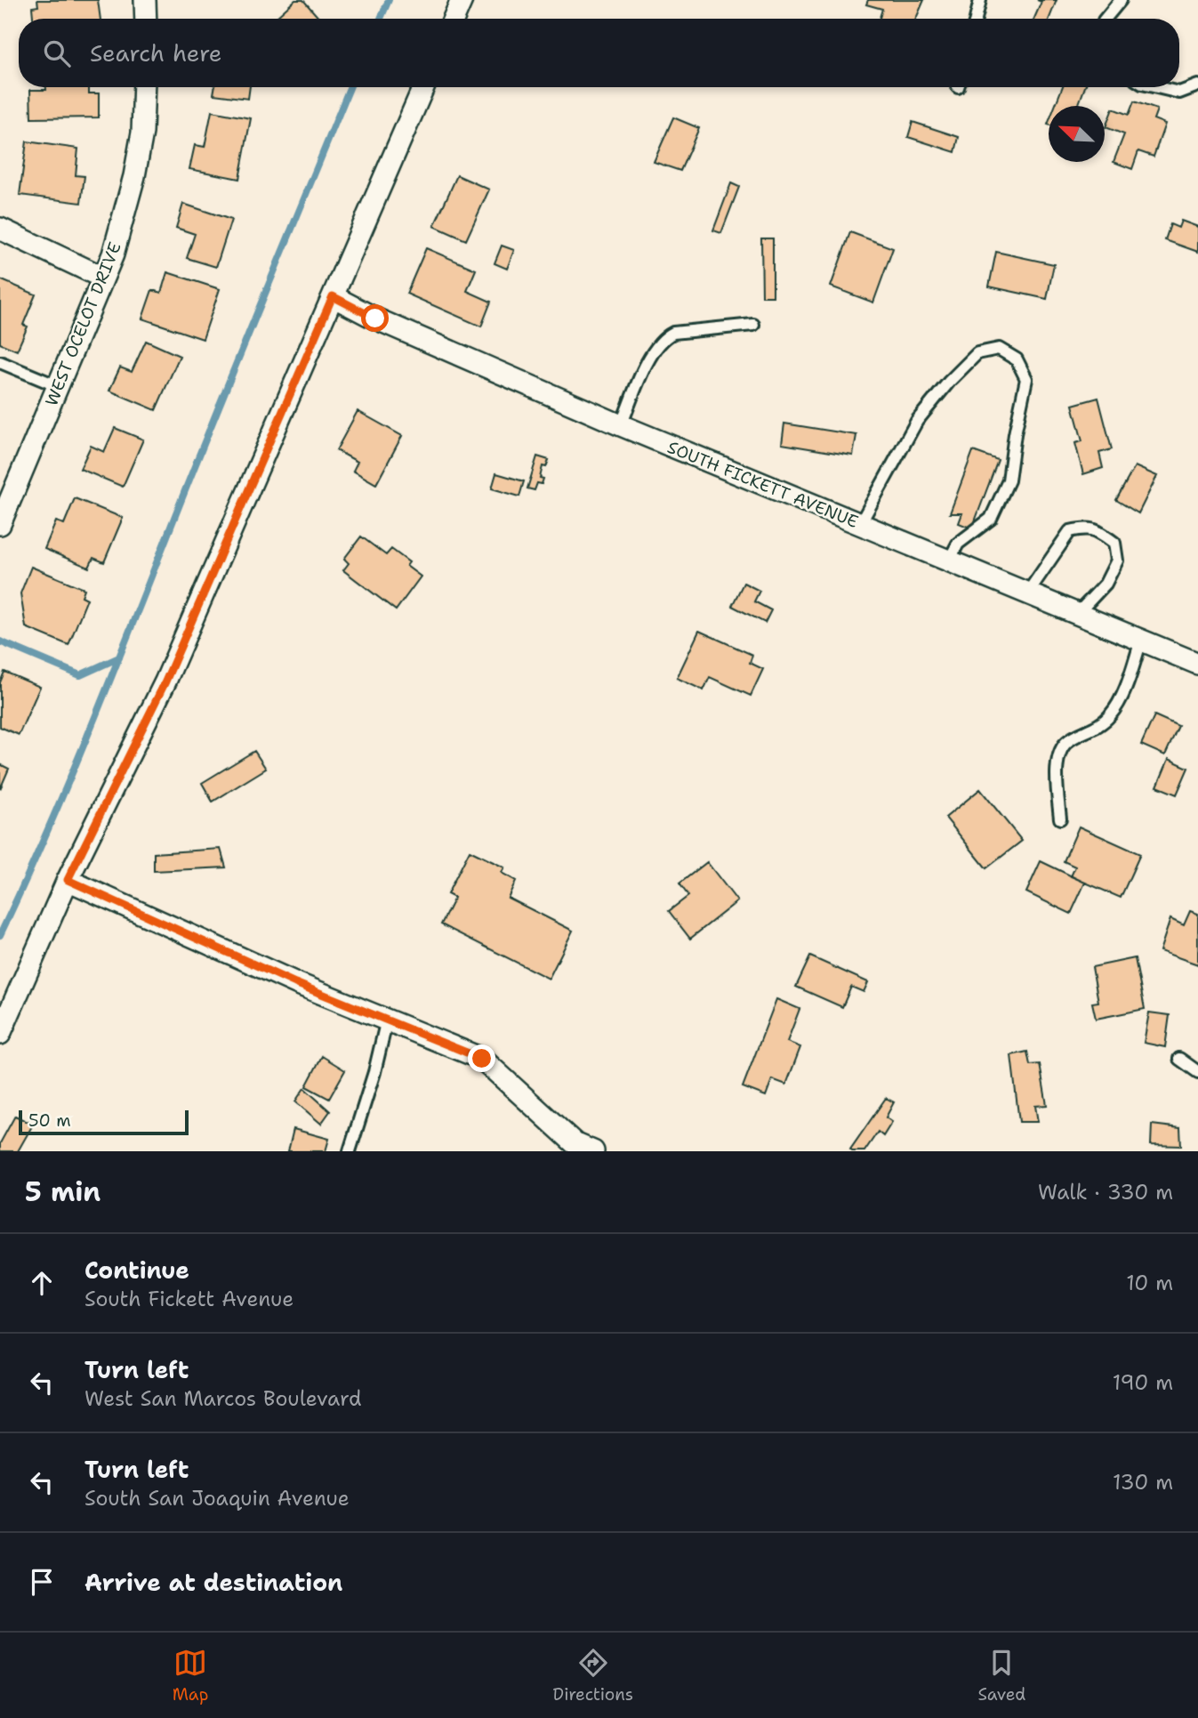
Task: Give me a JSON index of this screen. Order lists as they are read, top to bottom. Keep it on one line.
{"streets":{"street":["WEST OCELOT DRIVE","SOUTH FICKETT AVENUE"]},"scale_bar":"50 m","north":"top left","page":{"search":"Search here","scale":"50 m","heading":["5 min","Walk · 330 m"],"list":[["Continue","South Fickett Avenue","10 m"],["Turn left","West San Marcos Boulevard","190 m"],["Turn left","South San Joaquin Avenue","130 m"],"Arrive at destination"],"nav":["Map","Directions","Saved"]}}
